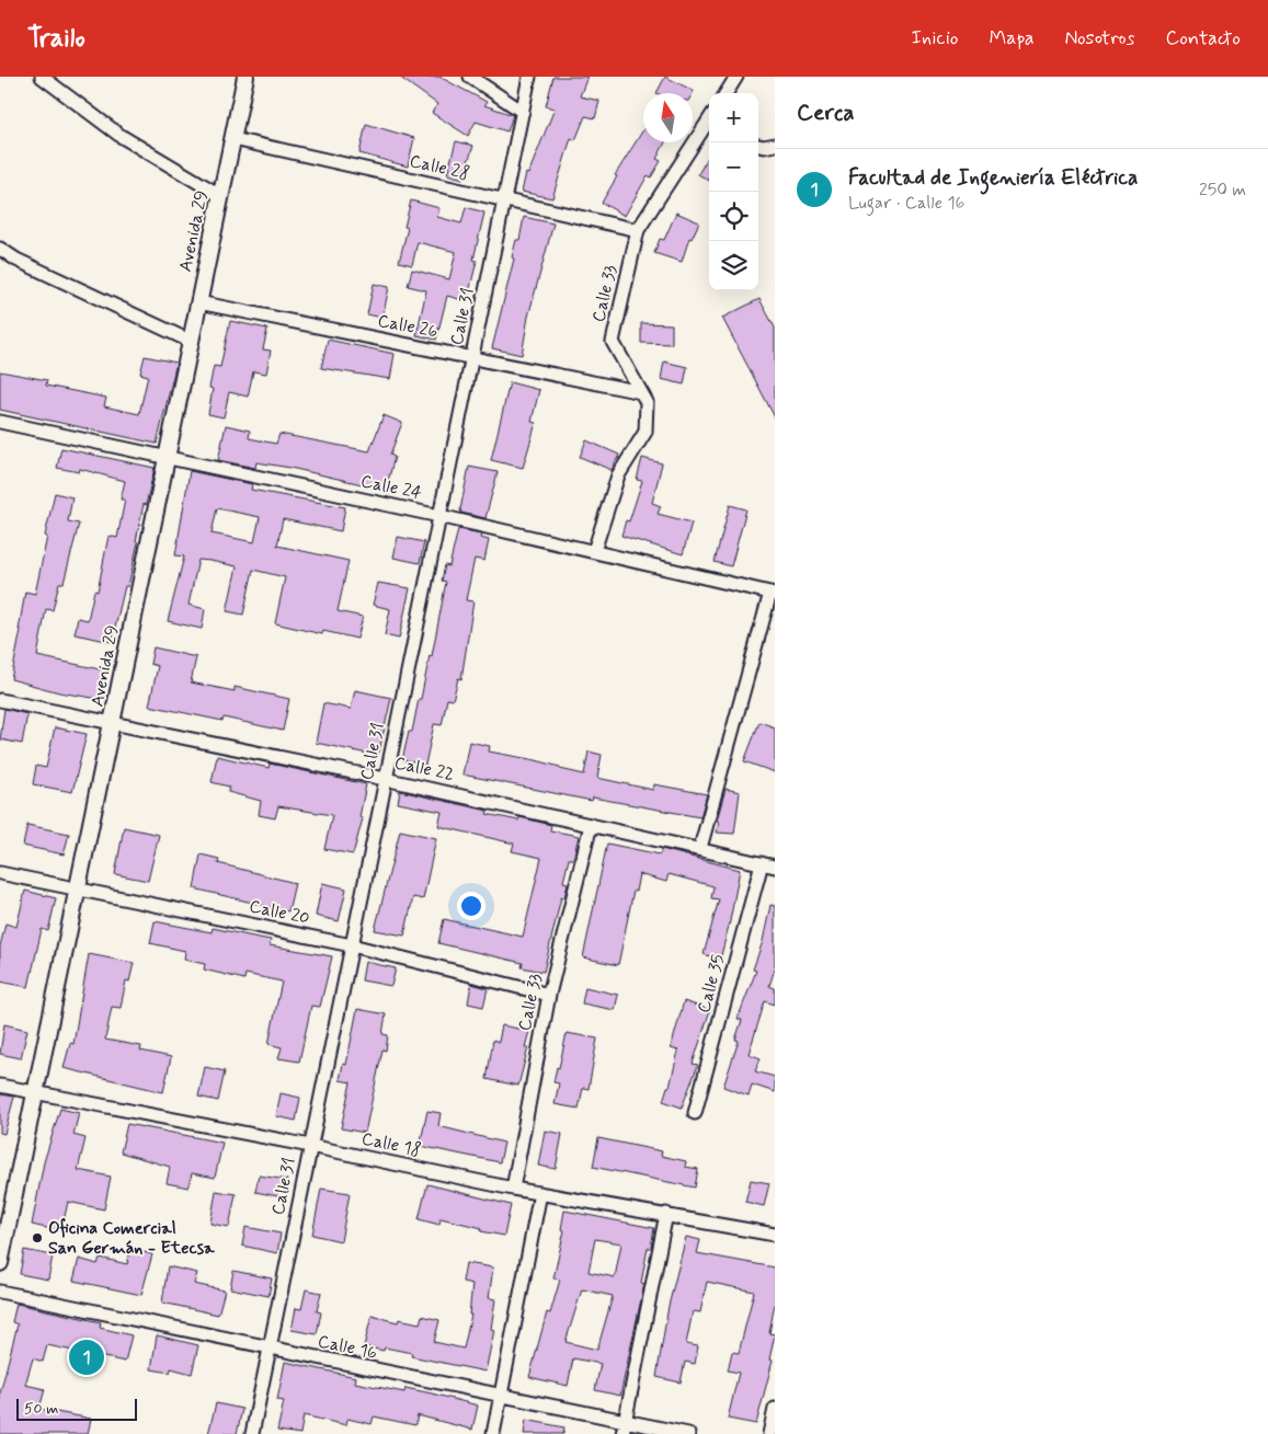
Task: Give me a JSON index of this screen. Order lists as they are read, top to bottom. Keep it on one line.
{"streets":{"street":["Calle 28","Avenida 29","Calle 33","Calle 31","Calle 26","Calle 24","Calle 22","Calle 20","Calle 35","Calle 18","Calle 16"]},"crossings":[["Calle 28","Avenida 29"],["Calle 28","Calle 33"],["Calle 28","Calle 31"],["Avenida 29","Calle 26"],["Avenida 29","Calle 24"],["Avenida 29","Calle 22"],["Avenida 29","Calle 20"],["Avenida 29","Calle 18"],["Calle 33","Calle 26"],["Calle 33","Calle 24"],["Calle 33","Calle 22"],["Calle 33","Calle 20"],["Calle 33","Calle 18"],["Calle 31","Calle 26"],["Calle 31","Calle 24"],["Calle 31","Calle 22"],["Calle 31","Calle 20"],["Calle 31","Calle 18"],["Calle 31","Calle 16"],["Calle 22","Calle 35"]],"places":["Oficina Comercial San Germán - Etecsa"],"scale_bar":"50 m","north":"top","page":{"header":"Trailo","nav":["Inicio","Mapa","Nosotros","Contacto"],"heading":"Cerca","map_buttons":["+","−"],"list":[{"mark":"1","name":"Facultad de Ingeniería Eléctrica","note":"Lugar · Calle 16","value":"250 m"}],"pins":"1","scale":"50 m"}}
